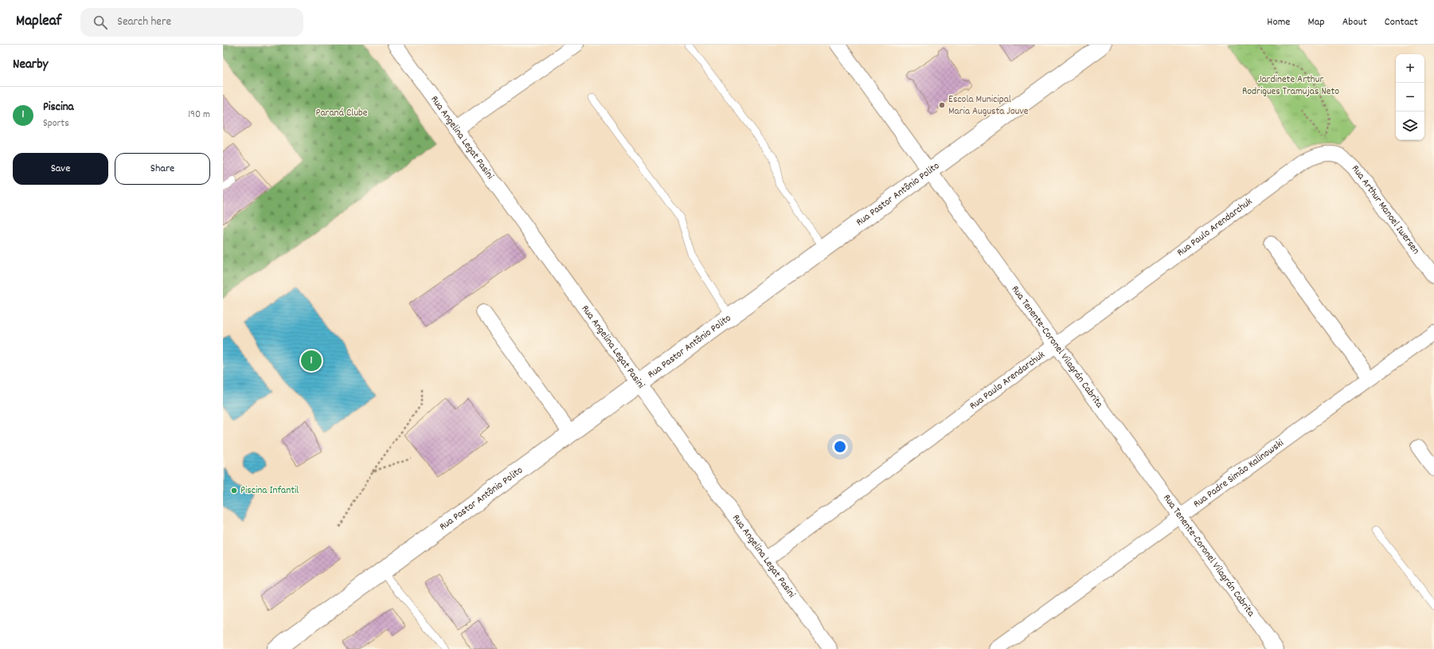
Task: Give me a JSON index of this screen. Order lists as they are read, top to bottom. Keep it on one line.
{"streets":{"main road":["Rua Pastor Antônio Polito"],"street":["Rua Angelina Legat Pasini","Rua Arthur Manoel Iwersen","Rua Paulo Arendarchuk","Rua Tenente-Coronel Vilagrán Cabrita","Rua Padre Simão Kalinowski"]},"crossings":[["Rua Angelina Legat Pasini","Rua Pastor Antônio Polito"],["Rua Angelina Legat Pasini","Rua Paulo Arendarchuk"],["Rua Pastor Antônio Polito","Rua Tenente-Coronel Vilagrán Cabrita"],["Rua Arthur Manoel Iwersen","Rua Paulo Arendarchuk"],["Rua Paulo Arendarchuk","Rua Tenente-Coronel Vilagrán Cabrita"],["Rua Tenente-Coronel Vilagrán Cabrita","Rua Padre Simão Kalinowski"]],"parks":["Jardinete Arthur Rodrigues Tramujas Neto","Paraná Clube"],"places":["Escola Municipal Maria Augusta Jouve","Piscina Infantil"],"page":{"header":"Mapleaf","search":"Search here","nav":["Home","Map","About","Contact"],"heading":"Nearby","map_buttons":["+","−"],"list":[{"mark":"1","name":"Piscina","note":"Sports","value":"190 m"}],"buttons":["Save","Share"],"pins":"1"}}
